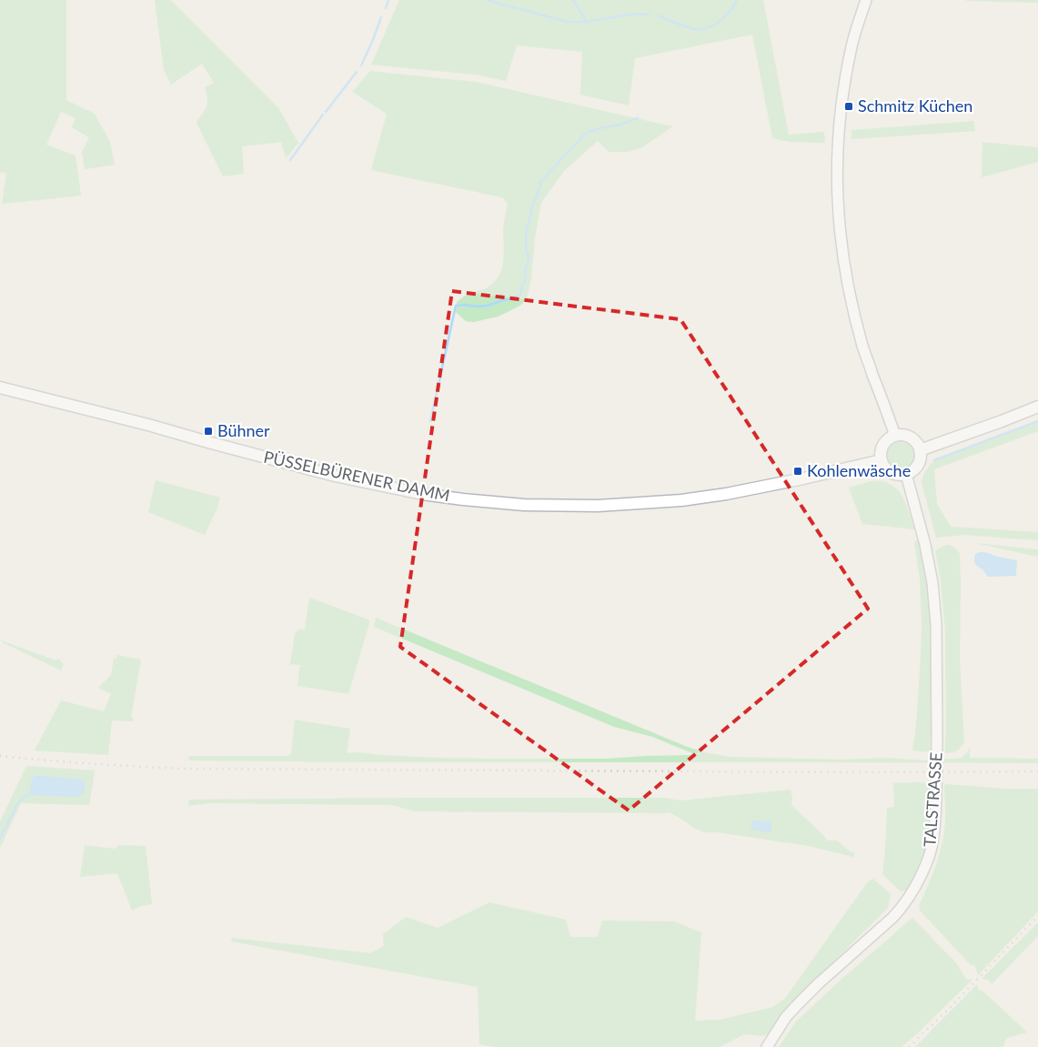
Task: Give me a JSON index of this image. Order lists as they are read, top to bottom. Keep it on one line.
{"streets":{"main road":["PÜSSELBÜRENER DAMM"],"street":["TALSTRASSE"]},"crossings":[["PÜSSELBÜRENER DAMM","TALSTRASSE"]],"places":{"transit":["Schmitz Küchen","Bühner","Kohlenwäsche"]}}
